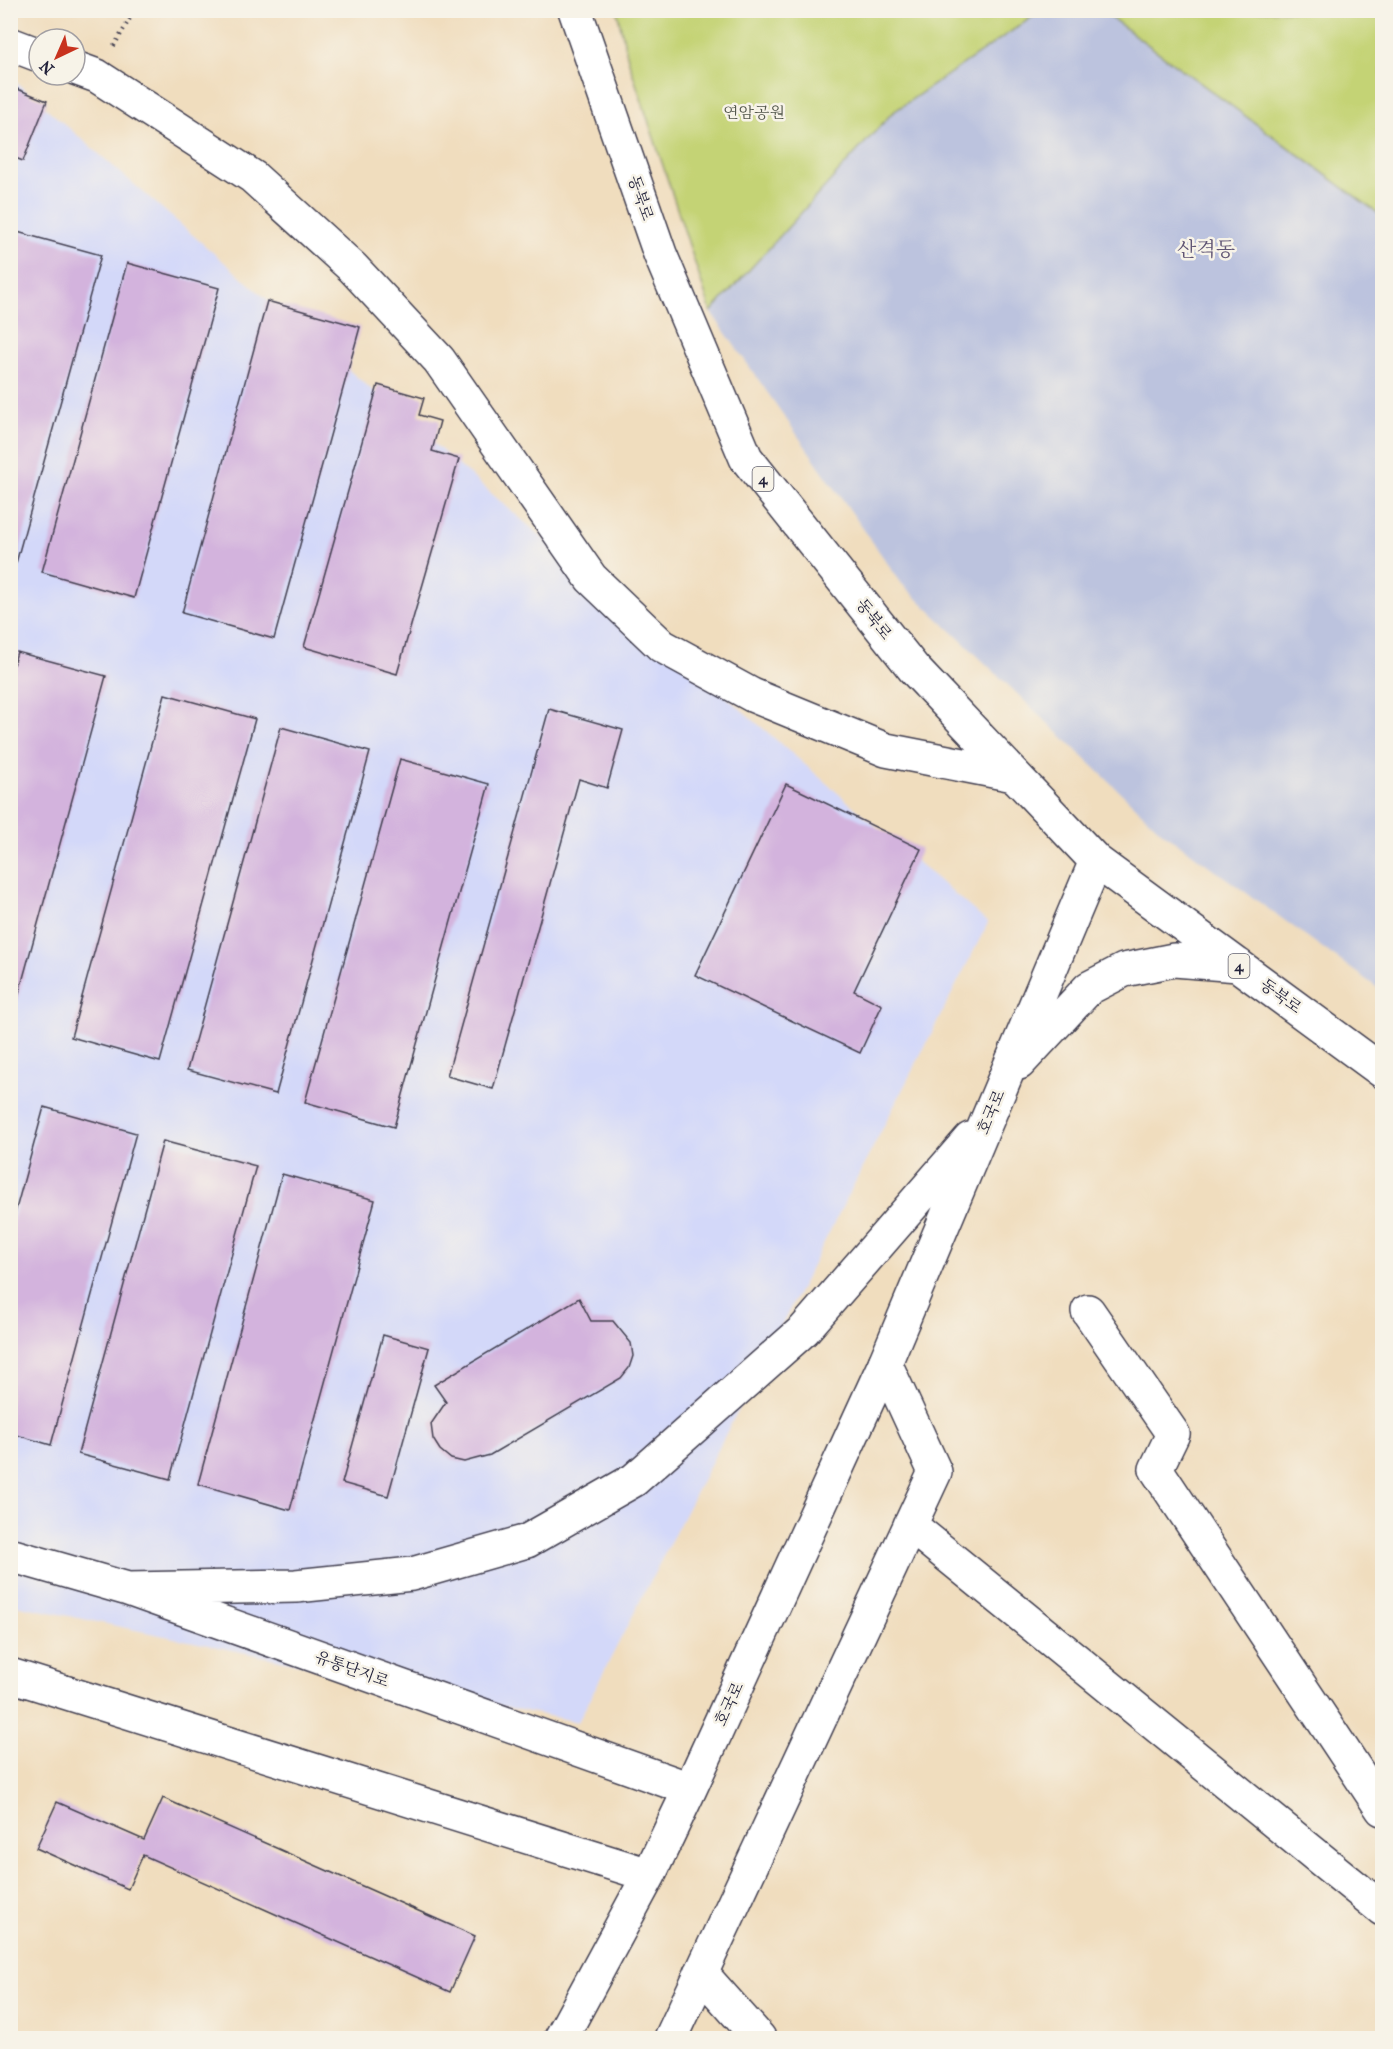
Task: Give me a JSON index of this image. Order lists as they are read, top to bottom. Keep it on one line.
{"streets":{"main road":["동북로","4","호국로","유통단지로"]},"crossings":[["동북로","호국로"],["호국로","유통단지로"]],"districts":["산격동"],"parks":["연암공원"],"north":"bottom left"}
